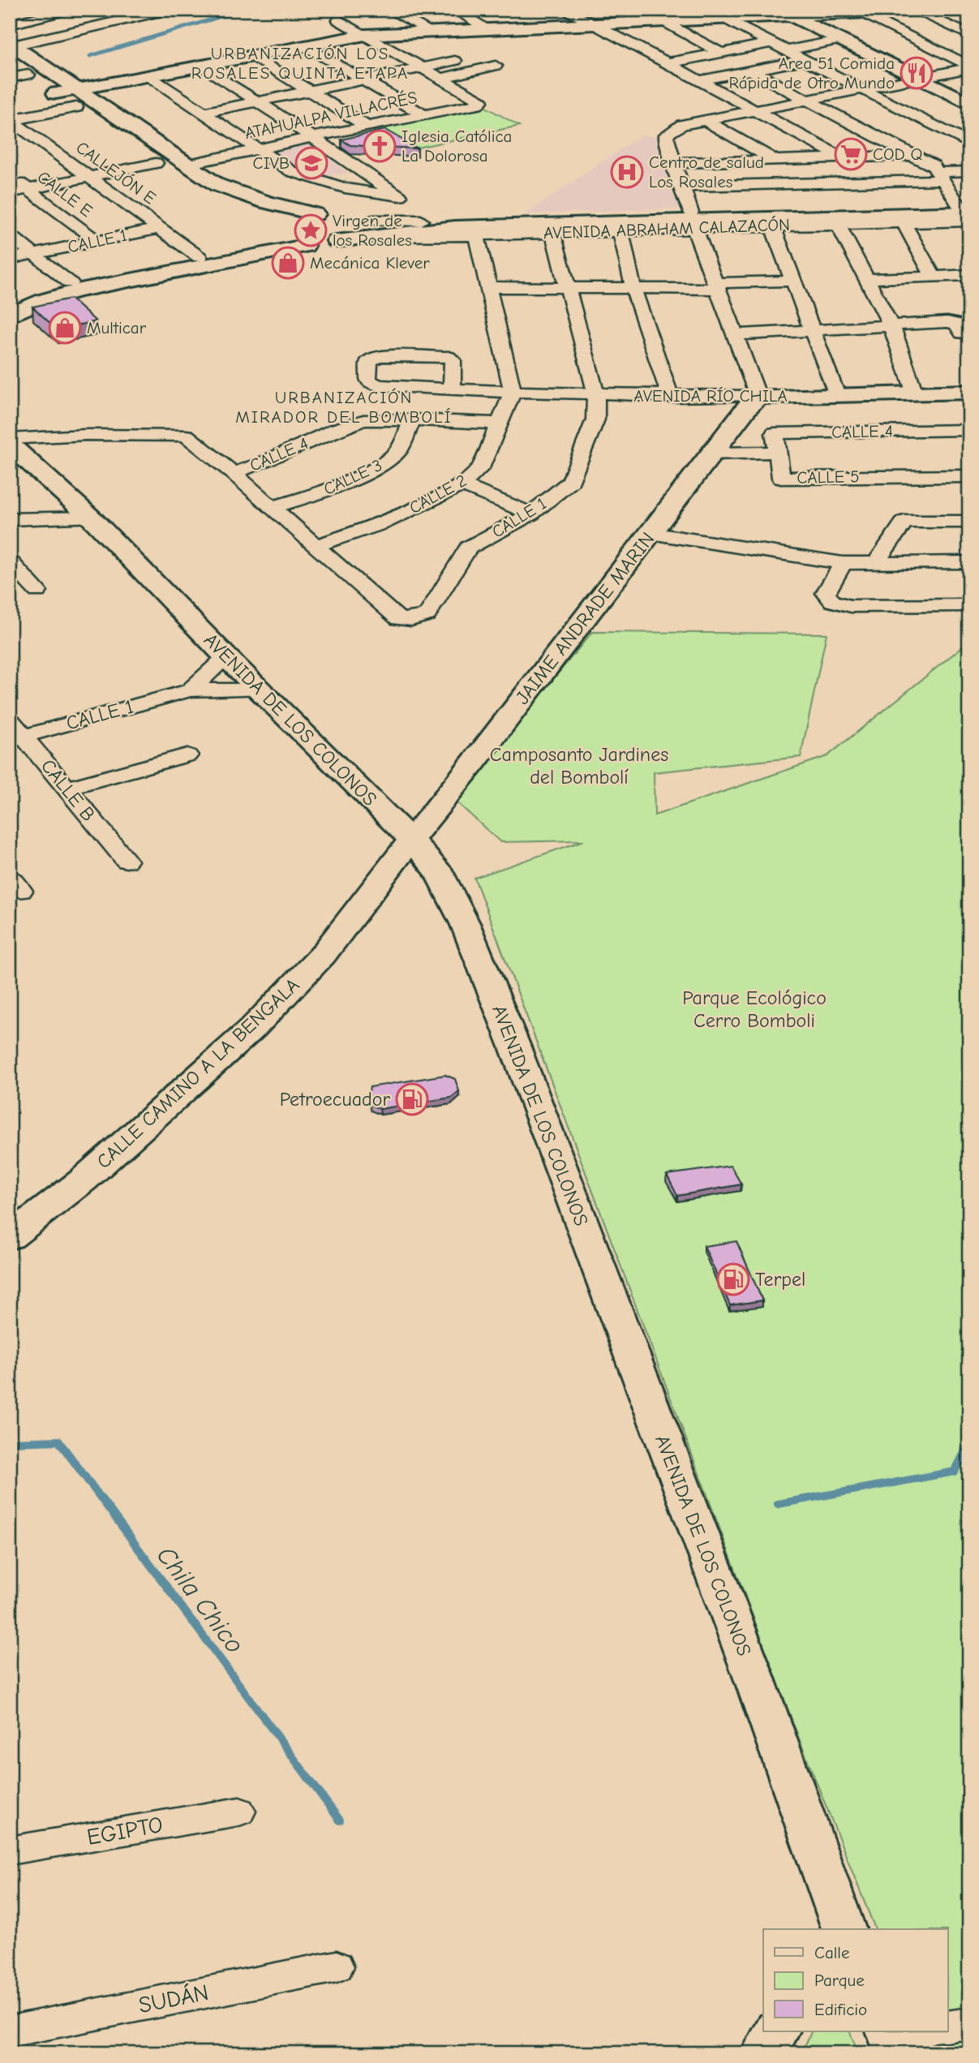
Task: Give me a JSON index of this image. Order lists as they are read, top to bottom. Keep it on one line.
{"streets":{"main road":["AVENIDA ABRAHAM CALAZACÓN","AVENIDA RÍO CHILA","JAIME ANDRADE MARIN","AVENIDA DE LOS COLONOS","CALLE CAMINO A LA BENGALA"],"street":["ATAHUALPA VILLACRÉS","CALLEJÓN E","CALLE E","CALLE 1","CALLE 4","CALLE 3","CALLE 5","CALLE 2","CALLE B","EGIPTO","SUDÁN"]},"crossings":[["ATAHUALPA VILLACRÉS","AVENIDA ABRAHAM CALAZACÓN"],["CALLEJÓN E","CALLE 1"],["CALLE E","CALLE 1"],["AVENIDA ABRAHAM CALAZACÓN","CALLE 1"],["CALLE 1","AVENIDA RÍO CHILA"],["CALLE 1","CALLE 2"],["CALLE 1","AVENIDA DE LOS COLONOS"],["CALLE 1","CALLE B"],["AVENIDA RÍO CHILA","CALLE 2"],["AVENIDA RÍO CHILA","JAIME ANDRADE MARIN"],["CALLE 4","CALLE 3"],["CALLE 4","CALLE 5"],["CALLE 5","JAIME ANDRADE MARIN"],["JAIME ANDRADE MARIN","AVENIDA DE LOS COLONOS"],["JAIME ANDRADE MARIN","CALLE CAMINO A LA BENGALA"],["AVENIDA DE LOS COLONOS","CALLE CAMINO A LA BENGALA"]],"districts":["URBANIZACIÓN LOS ROSALES QUINTA ETAPA","URBANIZACIÓN MIRADOR DEL BOMBOLÍ"],"water":["Chila Chico"],"parks":["Camposanto Jardines del Bombolí","Parque Ecológico Cerro Bomboli"],"places":{"restaurant":["Area 51 Comida Rápida de Otro Mundo"],"church":["Iglesia Católica La Dolorosa"],"supermarket":["COD Q"],"school or university":["CIVB"],"hospital":["Centro de salud Los Rosales"],"place":["Virgen de los Rosales"],"shop":["Mecánica Klever","Multicar"],"fuel station":["Petroecuador","Terpel"]},"legend":["Calle","Parque","Edificio"]}
